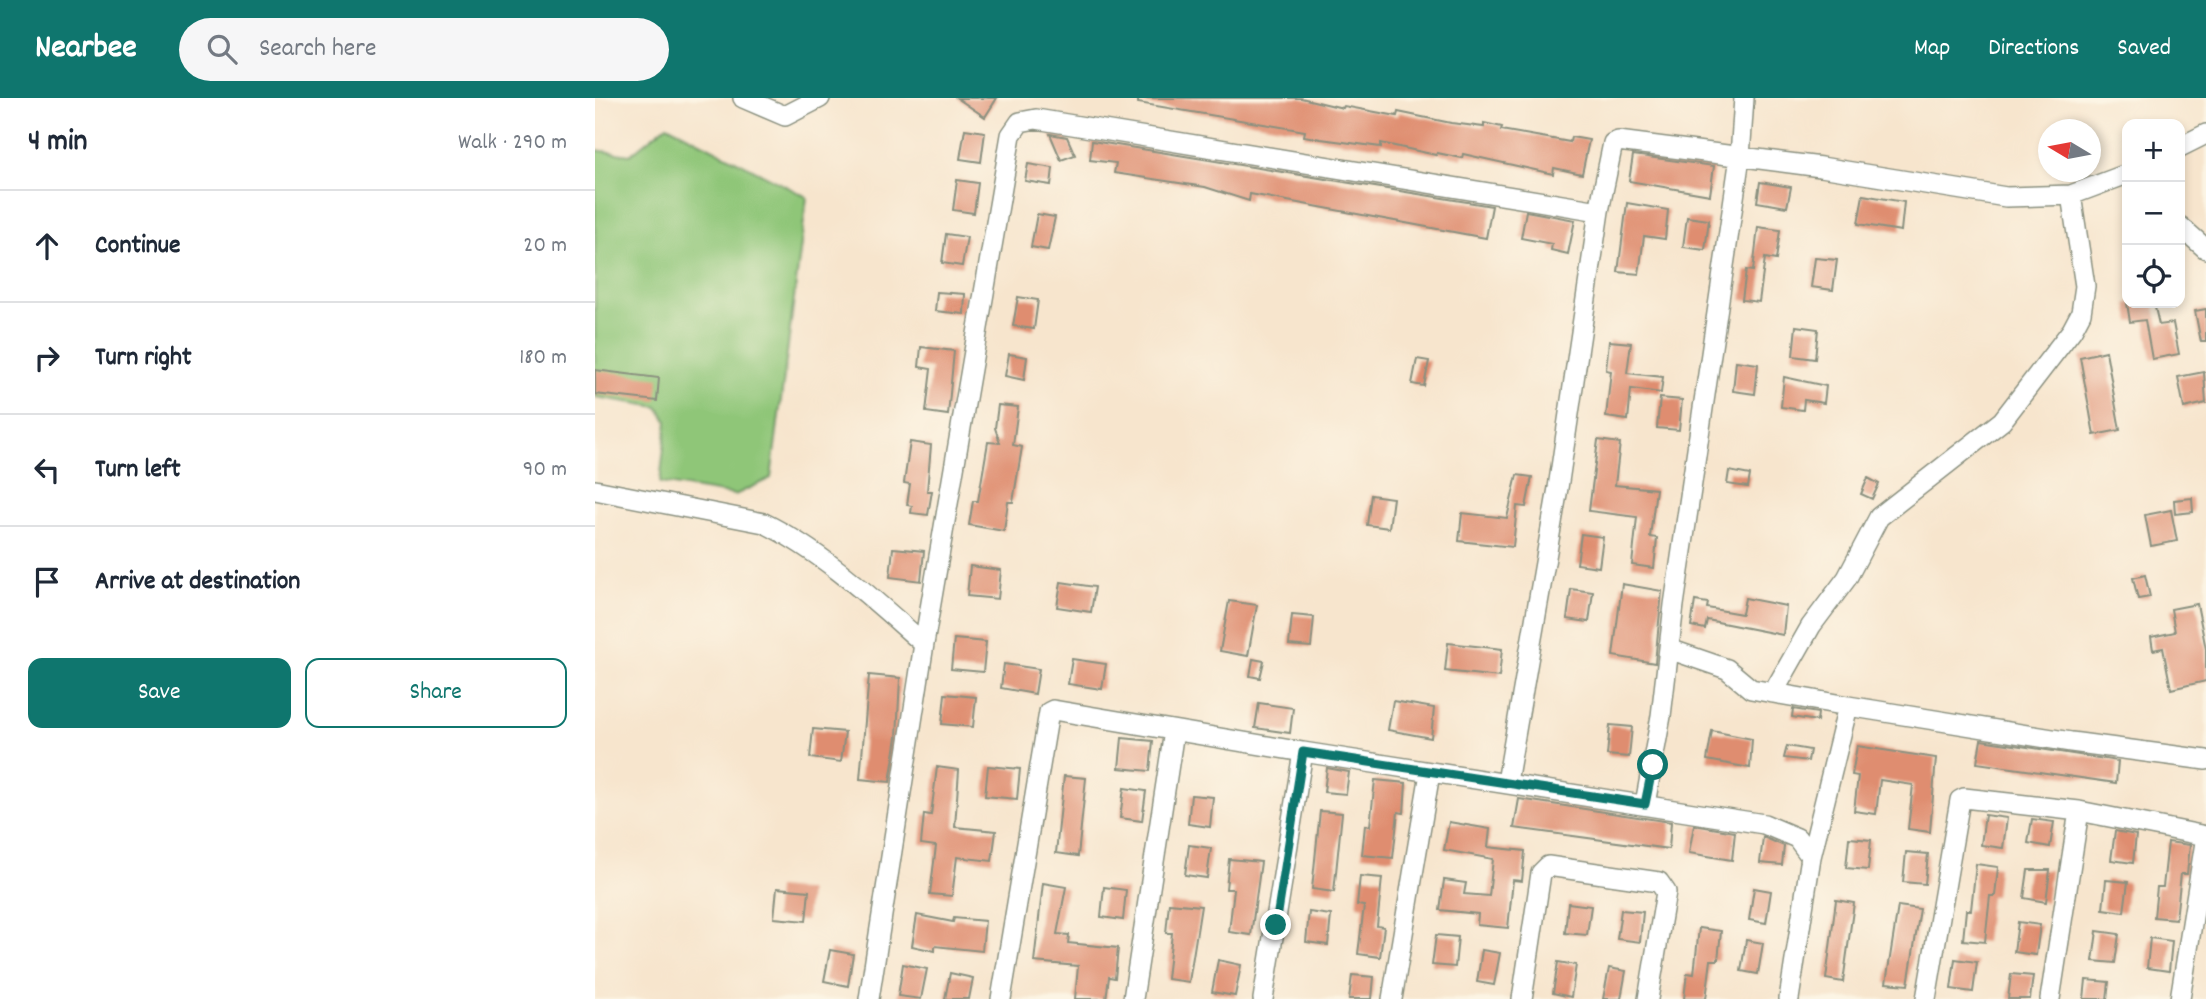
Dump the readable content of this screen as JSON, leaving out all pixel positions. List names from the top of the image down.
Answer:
{
  "north": "left",
  "page": {
    "header": "Nearbee",
    "search": "Search here",
    "nav": ["Map", "Directions", "Saved"],
    "heading": ["4 min", "Walk · 290 m"],
    "map_buttons": ["+", "−"],
    "list": [
      ["Continue", "20 m"],
      ["Turn right", "180 m"],
      ["Turn left", "90 m"],
      "Arrive at destination"
    ],
    "buttons": ["Save", "Share"]
  }
}
